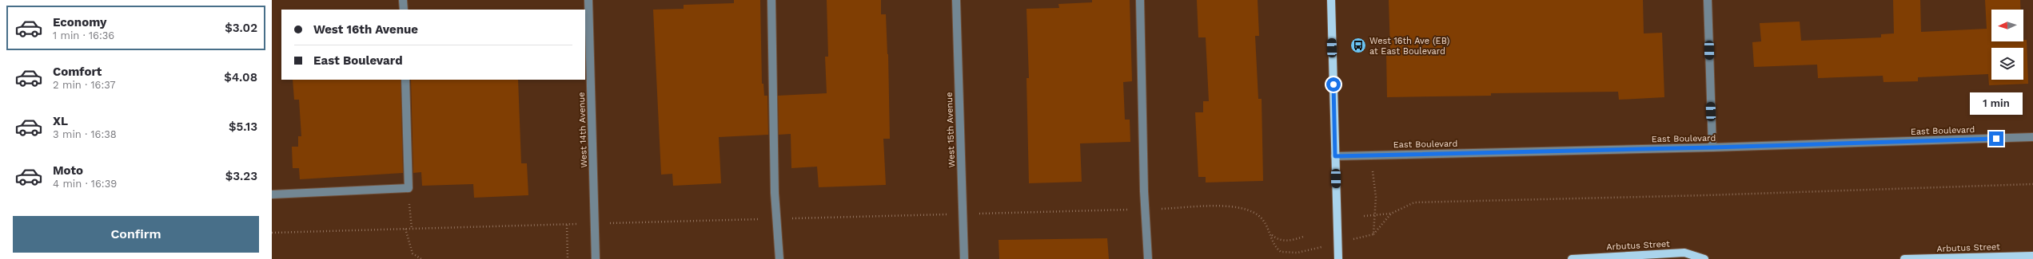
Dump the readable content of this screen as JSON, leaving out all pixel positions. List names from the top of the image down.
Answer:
{
  "streets": {
    "main road": ["Arbutus Street"],
    "street": ["West 14th Avenue", "West 15th Avenue", "East Boulevard"]
  },
  "places": {
    "bus stop": ["West 16th Ave (EB) at East Boulevard"]
  },
  "north": "left",
  "page": {
    "list": [
      {
        "name": "Economy",
        "note": "1 min · 16:36",
        "value": "$3.02"
      },
      {
        "name": "Comfort",
        "note": "2 min · 16:37",
        "value": "$4.08"
      },
      {
        "name": "XL",
        "note": "3 min · 16:38",
        "value": "$5.13"
      },
      {
        "name": "Moto",
        "note": "4 min · 16:39",
        "value": "$3.23"
      }
    ],
    "banner": ["West 16th Avenue", "East Boulevard"],
    "bubble": "1 min",
    "buttons": "Confirm"
  }
}
